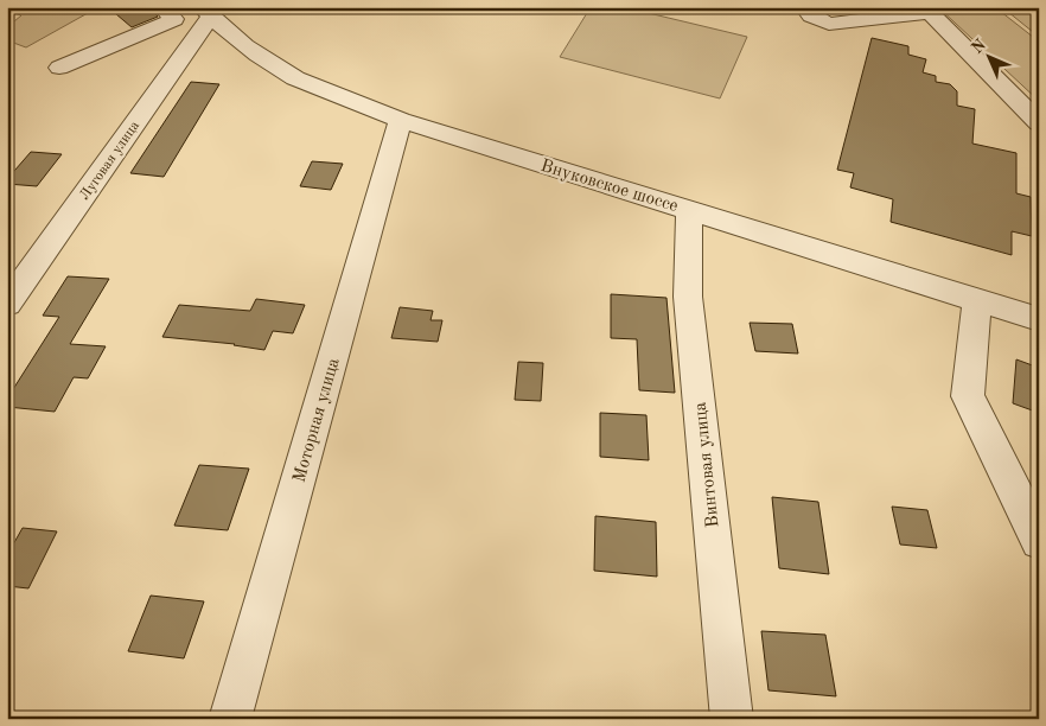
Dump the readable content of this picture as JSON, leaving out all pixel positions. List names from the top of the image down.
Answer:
{
  "streets": {
    "street": [
      "Луговая улица",
      "Внуковское шоссе",
      "Моторная улица",
      "Винтовая улица"
    ]
  },
  "crossings": [
    ["Луговая улица", "Внуковское шоссе"],
    ["Внуковское шоссе", "Моторная улица"],
    ["Внуковское шоссе", "Винтовая улица"]
  ],
  "north": "top left"
}
